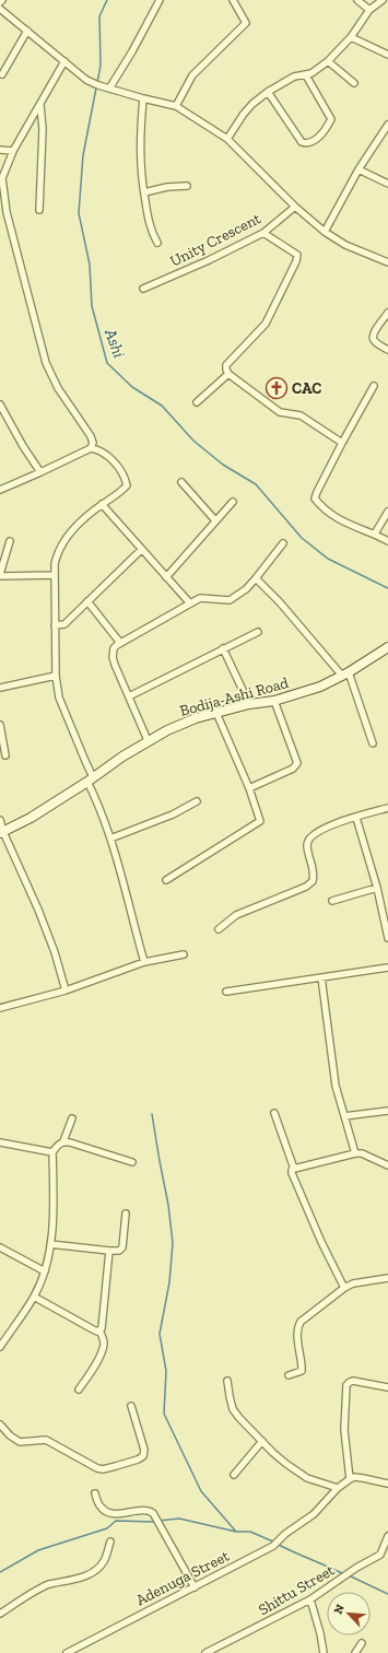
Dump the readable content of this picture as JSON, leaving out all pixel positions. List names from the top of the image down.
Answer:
{
  "streets": {
    "street": [
      "Unity Crescent",
      "Bodija-Ashi Road",
      "Adenuga Street",
      "Shittu Street"
    ]
  },
  "water": ["Ashi"],
  "places": {
    "church": ["CAC"]
  },
  "north": "top left"
}
